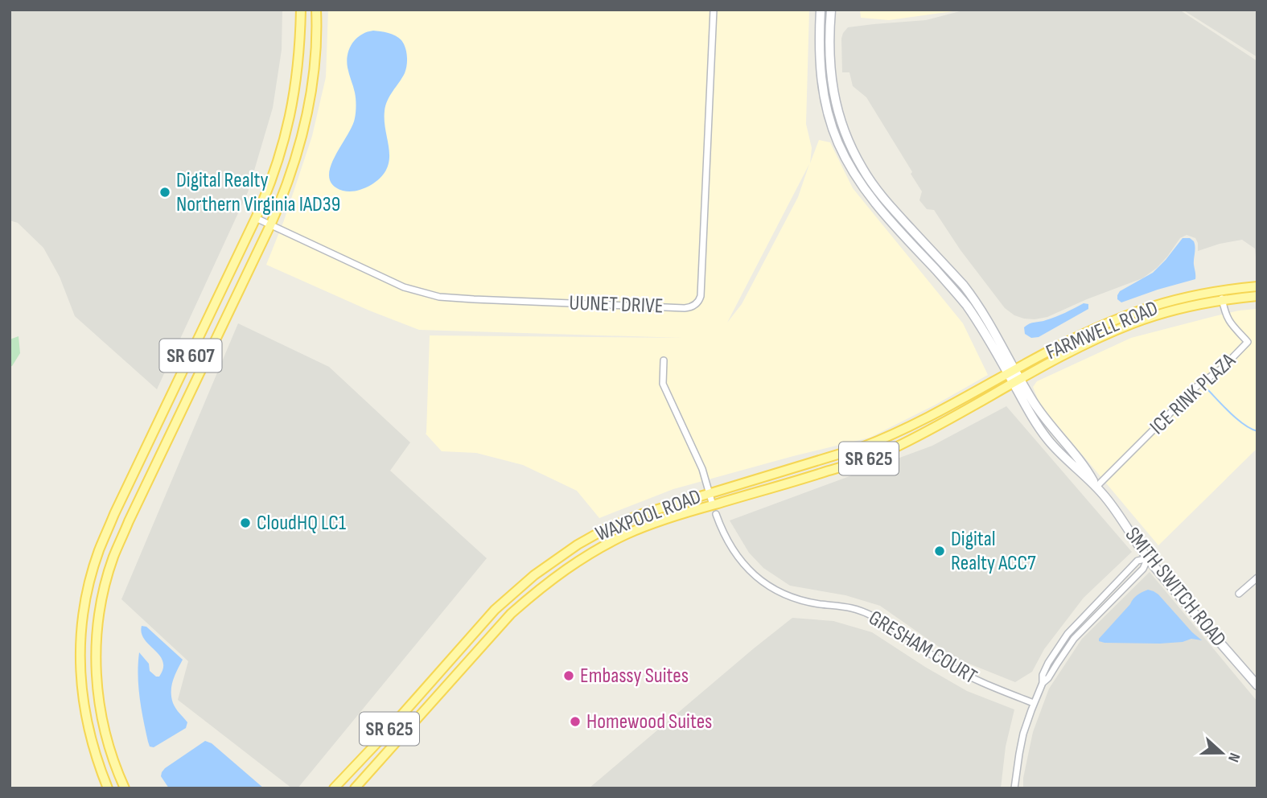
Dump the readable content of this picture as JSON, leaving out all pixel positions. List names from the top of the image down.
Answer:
{
  "streets": {
    "main road": [
      "FARMWELL ROAD",
      "SR 607",
      "SR 625",
      "WAXPOOL ROAD",
      "SMITH SWITCH ROAD"
    ],
    "street": ["UUNET DRIVE", "ICE RINK PLAZA", "GRESHAM COURT"]
  },
  "crossings": [
    ["UUNET DRIVE", "SR 607"],
    ["FARMWELL ROAD", "ICE RINK PLAZA"],
    ["FARMWELL ROAD", "WAXPOOL ROAD"],
    ["FARMWELL ROAD", "SMITH SWITCH ROAD"],
    ["ICE RINK PLAZA", "SMITH SWITCH ROAD"],
    ["WAXPOOL ROAD", "SMITH SWITCH ROAD"]
  ],
  "places": [
    "Digital Realty Northern Virginia IAD39",
    "CloudHQ LC1",
    "Digital Realty ACC7",
    "Embassy Suites",
    "Homewood Suites"
  ],
  "north": "right"
}
